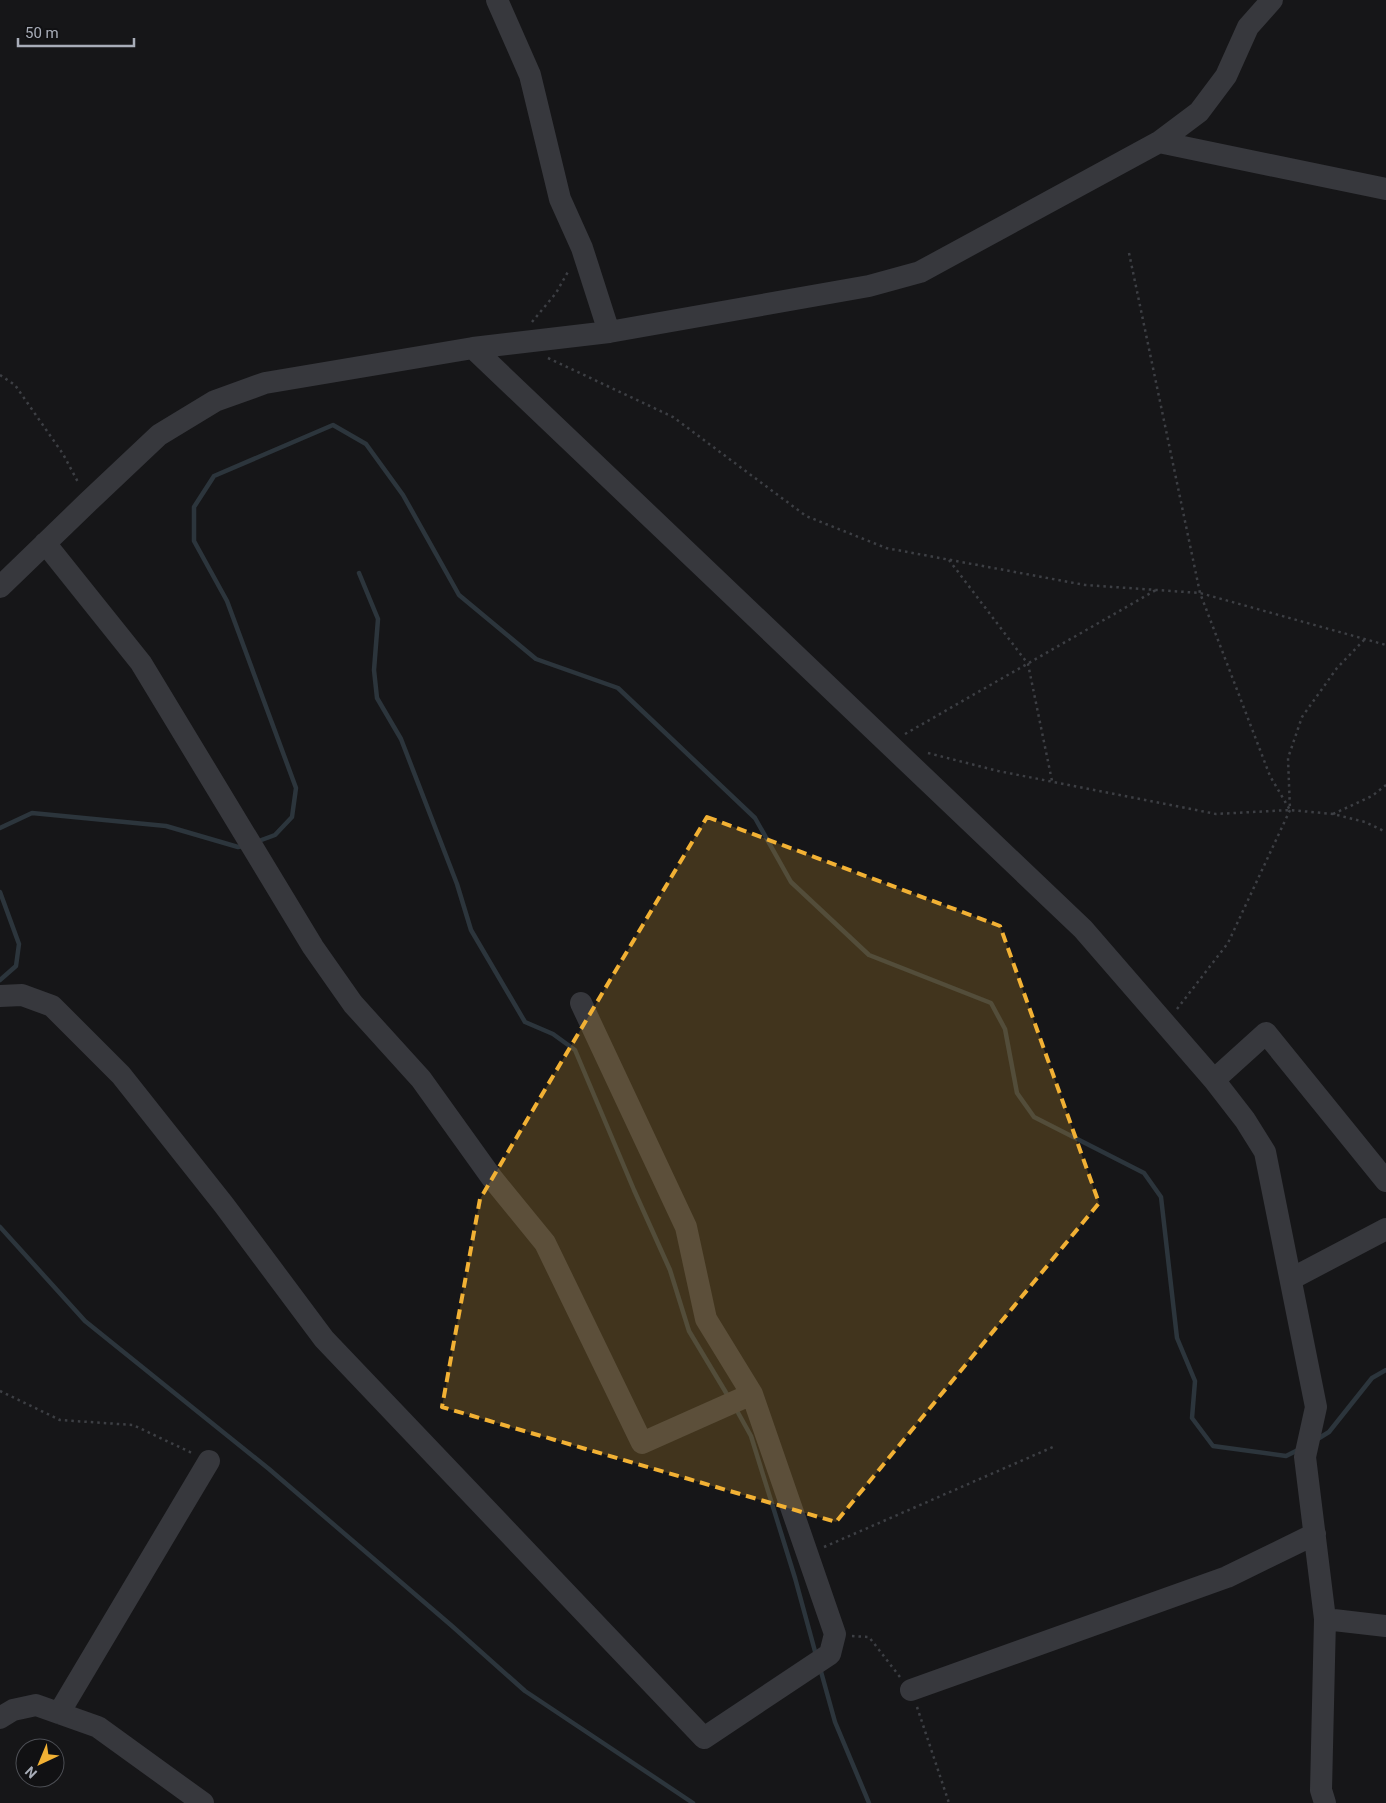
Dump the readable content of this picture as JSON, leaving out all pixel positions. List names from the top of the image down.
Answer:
{
  "scale_bar": "50 m",
  "north": "bottom left"
}
